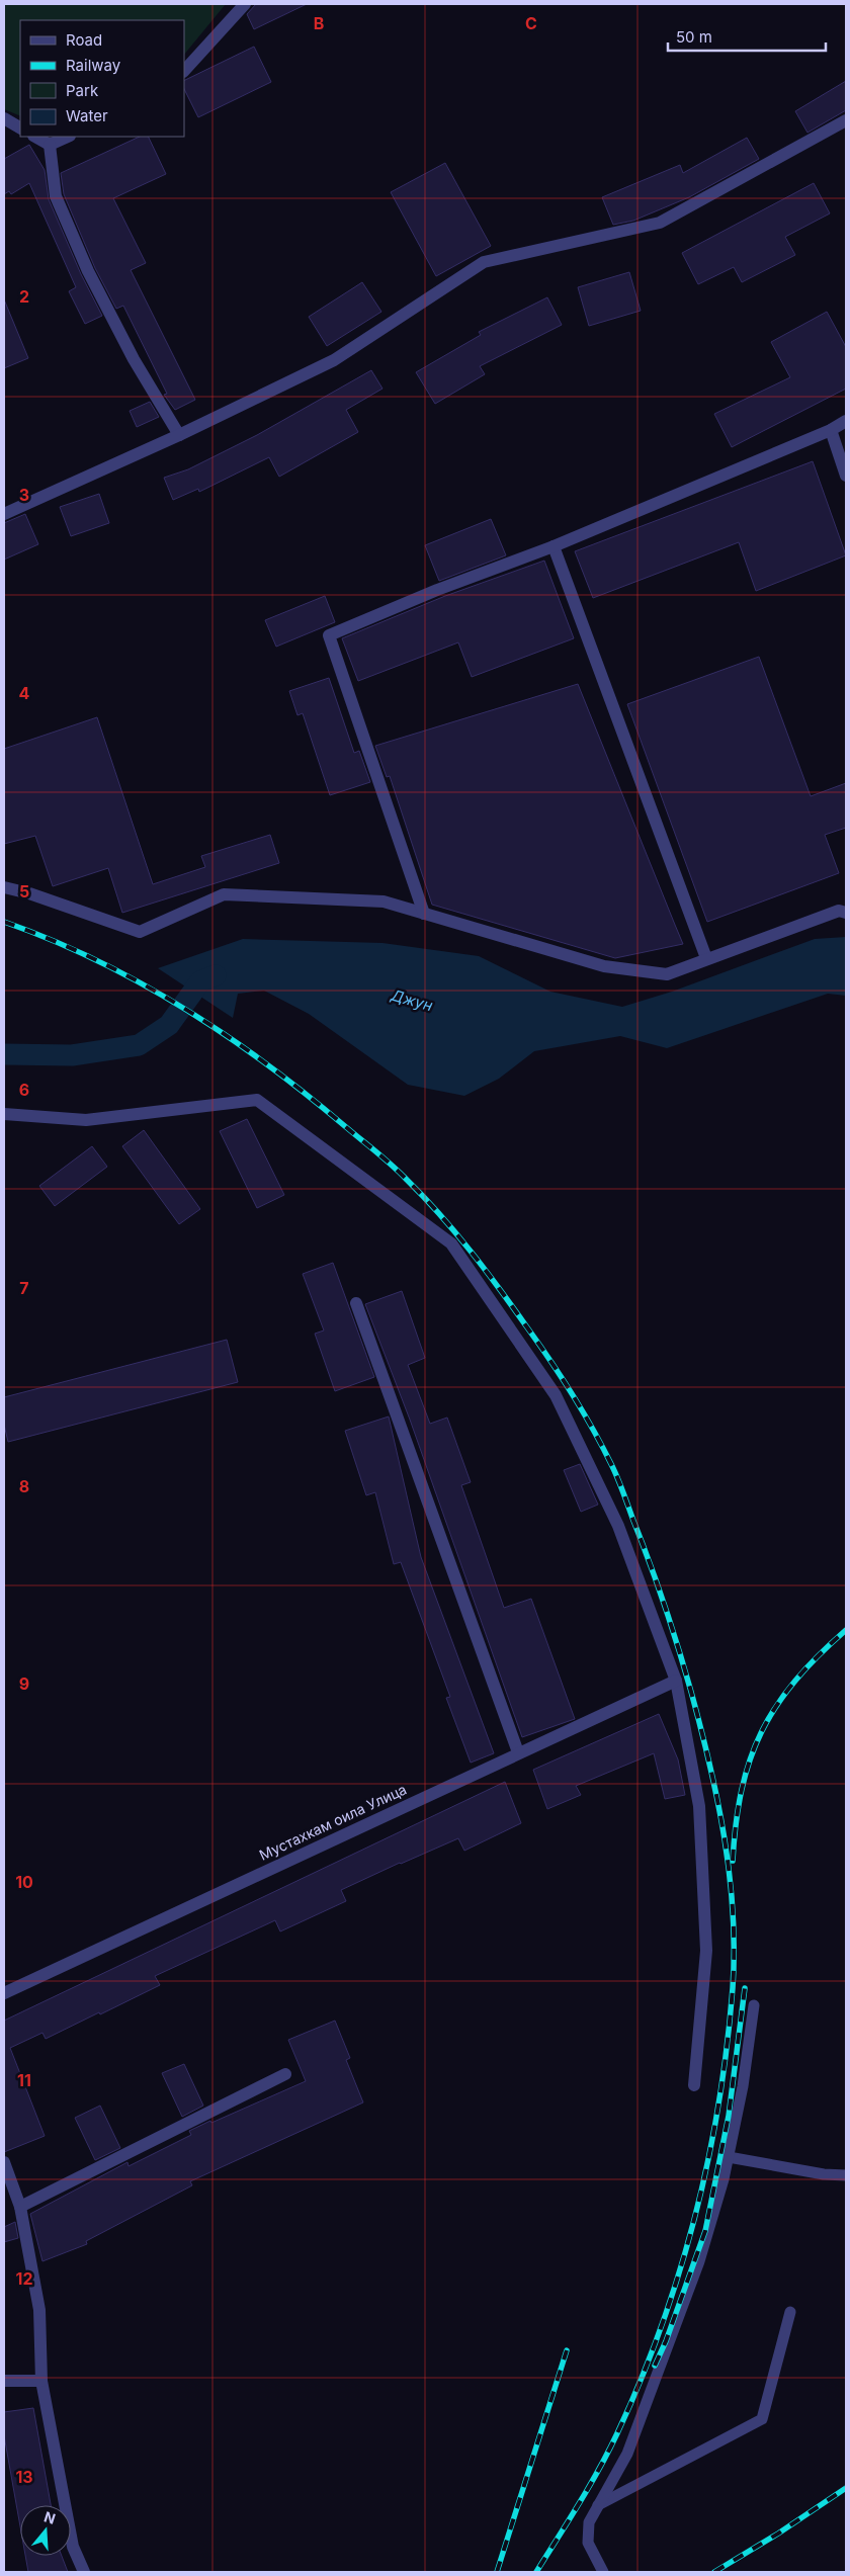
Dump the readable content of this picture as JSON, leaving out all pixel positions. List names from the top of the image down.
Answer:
{
  "streets": {
    "street": ["Мустахкам оила Улица"]
  },
  "water": ["Джун"],
  "legend": [
    "Road",
    "Railway",
    "Park",
    "Water"
  ],
  "scale_bar": "50 m",
  "north": "top",
  "grid": {
    "columns": ["B", "C"],
    "rows": [
      "2",
      "3",
      "4",
      "5",
      "6",
      "7",
      "8",
      "9",
      "10",
      "11",
      "12",
      "13"
    ]
  }
}
